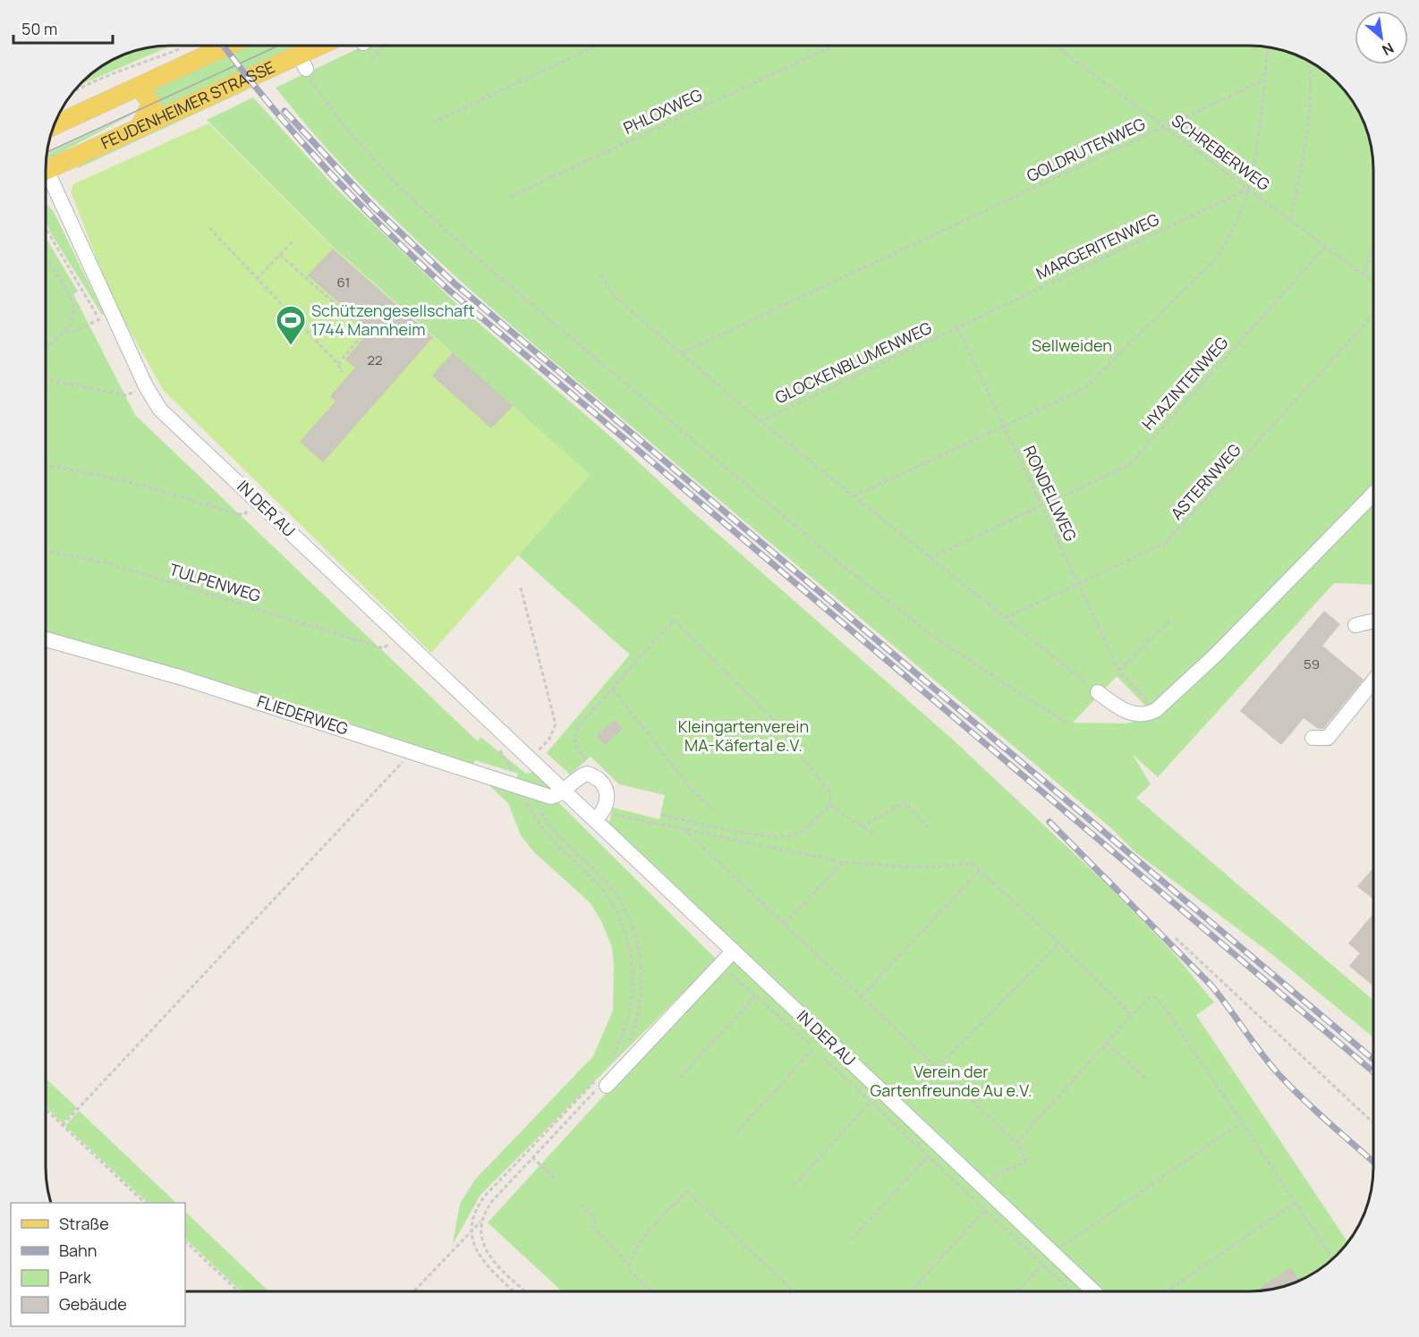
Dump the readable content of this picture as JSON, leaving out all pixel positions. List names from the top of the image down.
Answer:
{
  "streets": {
    "main road": ["FEUDENHEIMER STRASSE"],
    "lane": ["IN DER AU", "FLIEDERWEG"],
    "path": [
      "PHLOXWEG",
      "GOLDRUTENWEG",
      "SCHREBERWEG",
      "MARGERITENWEG",
      "GLOCKENBLUMENWEG",
      "HYAZINTENWEG",
      "ASTERNWEG",
      "RONDELLWEG",
      "TULPENWEG"
    ]
  },
  "crossings": [
    ["GOLDRUTENWEG", "SCHREBERWEG"],
    ["SCHREBERWEG", "MARGERITENWEG"],
    ["SCHREBERWEG", "HYAZINTENWEG"],
    ["MARGERITENWEG", "GLOCKENBLUMENWEG"],
    ["MARGERITENWEG", "RONDELLWEG"],
    ["GLOCKENBLUMENWEG", "RONDELLWEG"],
    ["HYAZINTENWEG", "RONDELLWEG"],
    ["ASTERNWEG", "RONDELLWEG"],
    ["IN DER AU", "FLIEDERWEG"]
  ],
  "parks": ["Sellweiden", "Kleingartenverein MA-Käfertal e.V.", "Verein der Gartenfreunde Au e.V."],
  "places": {
    "sports": ["Schützengesellschaft 1744 Mannheim"]
  },
  "house_numbers": ["61", "22", "59"],
  "legend": [
    "Straße",
    "Bahn",
    "Park",
    "Gebäude"
  ],
  "scale_bar": "50 m",
  "north": "bottom right"
}
